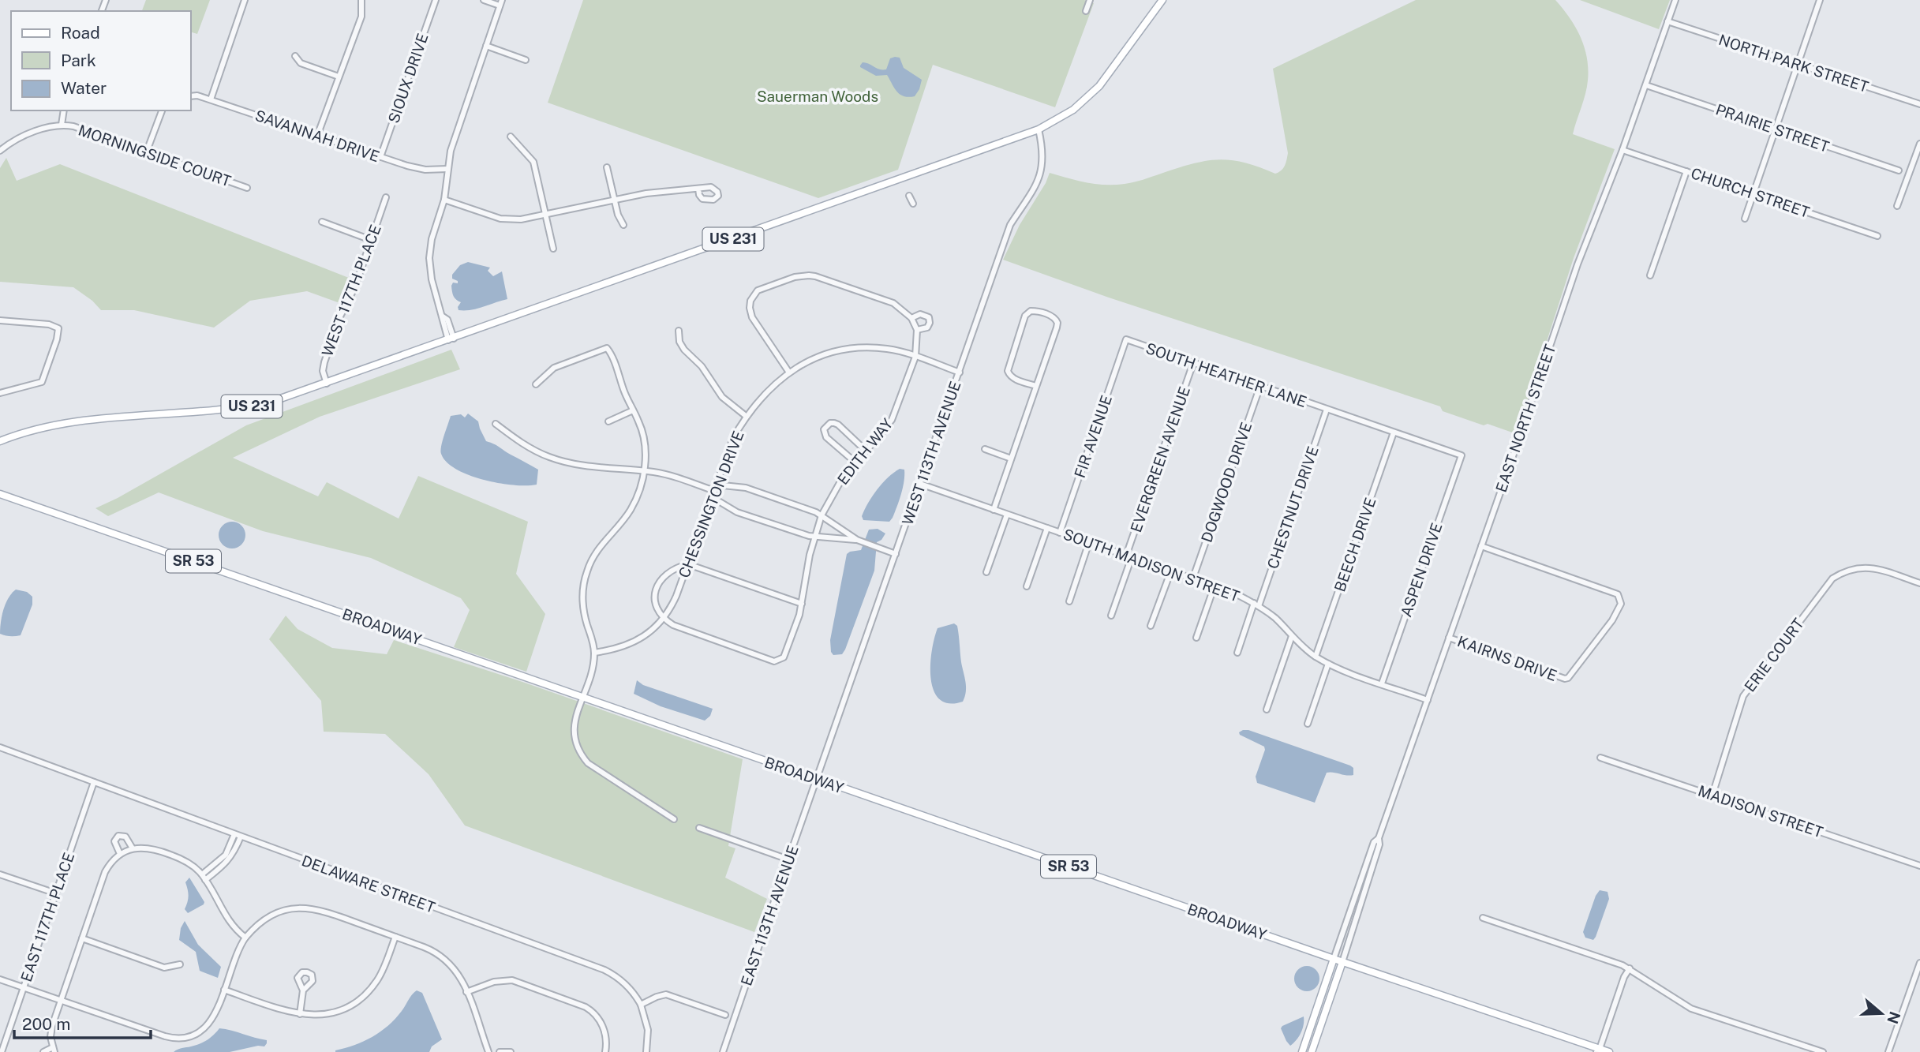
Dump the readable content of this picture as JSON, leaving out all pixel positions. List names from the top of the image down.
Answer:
{
  "streets": {
    "main road": ["US 231", "SR 53", "BROADWAY"],
    "street": [
      "NORTH PARK STREET",
      "SIOUX DRIVE",
      "PRAIRIE STREET",
      "SAVANNAH DRIVE",
      "MORNINGSIDE COURT",
      "CHURCH STREET",
      "WEST 117TH PLACE",
      "SOUTH HEATHER LANE",
      "EAST NORTH STREET",
      "FIR AVENUE",
      "EDITH WAY",
      "WEST 113TH AVENUE",
      "EVERGREEN AVENUE",
      "DOGWOOD DRIVE",
      "CHESSINGTON DRIVE",
      "CHESTNUT DRIVE",
      "BEECH DRIVE",
      "SOUTH MADISON STREET",
      "ASPEN DRIVE",
      "ERIE COURT",
      "KAIRNS DRIVE",
      "MADISON STREET",
      "DELAWARE STREET",
      "EAST 113TH AVENUE",
      "EAST 117TH PLACE"
    ]
  },
  "crossings": [
    ["NORTH PARK STREET", "EAST NORTH STREET"],
    ["SIOUX DRIVE", "SAVANNAH DRIVE"],
    ["PRAIRIE STREET", "EAST NORTH STREET"],
    ["CHURCH STREET", "EAST NORTH STREET"],
    ["US 231", "WEST 117TH PLACE"],
    ["US 231", "WEST 113TH AVENUE"],
    ["SOUTH HEATHER LANE", "FIR AVENUE"],
    ["SOUTH HEATHER LANE", "EVERGREEN AVENUE"],
    ["SOUTH HEATHER LANE", "DOGWOOD DRIVE"],
    ["SOUTH HEATHER LANE", "CHESTNUT DRIVE"],
    ["SOUTH HEATHER LANE", "BEECH DRIVE"],
    ["SOUTH HEATHER LANE", "ASPEN DRIVE"],
    ["EAST NORTH STREET", "SOUTH MADISON STREET"],
    ["EAST NORTH STREET", "BROADWAY"],
    ["EAST NORTH STREET", "KAIRNS DRIVE"],
    ["FIR AVENUE", "SOUTH MADISON STREET"],
    ["EDITH WAY", "CHESSINGTON DRIVE"],
    ["WEST 113TH AVENUE", "CHESSINGTON DRIVE"],
    ["WEST 113TH AVENUE", "SOUTH MADISON STREET"],
    ["WEST 113TH AVENUE", "BROADWAY"],
    ["WEST 113TH AVENUE", "EAST 113TH AVENUE"],
    ["EVERGREEN AVENUE", "SOUTH MADISON STREET"],
    ["DOGWOOD DRIVE", "SOUTH MADISON STREET"],
    ["CHESTNUT DRIVE", "SOUTH MADISON STREET"],
    ["BEECH DRIVE", "SOUTH MADISON STREET"],
    ["SOUTH MADISON STREET", "ASPEN DRIVE"],
    ["BROADWAY", "EAST 113TH AVENUE"],
    ["ERIE COURT", "MADISON STREET"],
    ["DELAWARE STREET", "EAST 117TH PLACE"]
  ],
  "parks": ["Sauerman Woods"],
  "legend": ["Road", "Park", "Water"],
  "scale_bar": "200 m",
  "north": "right"
}
